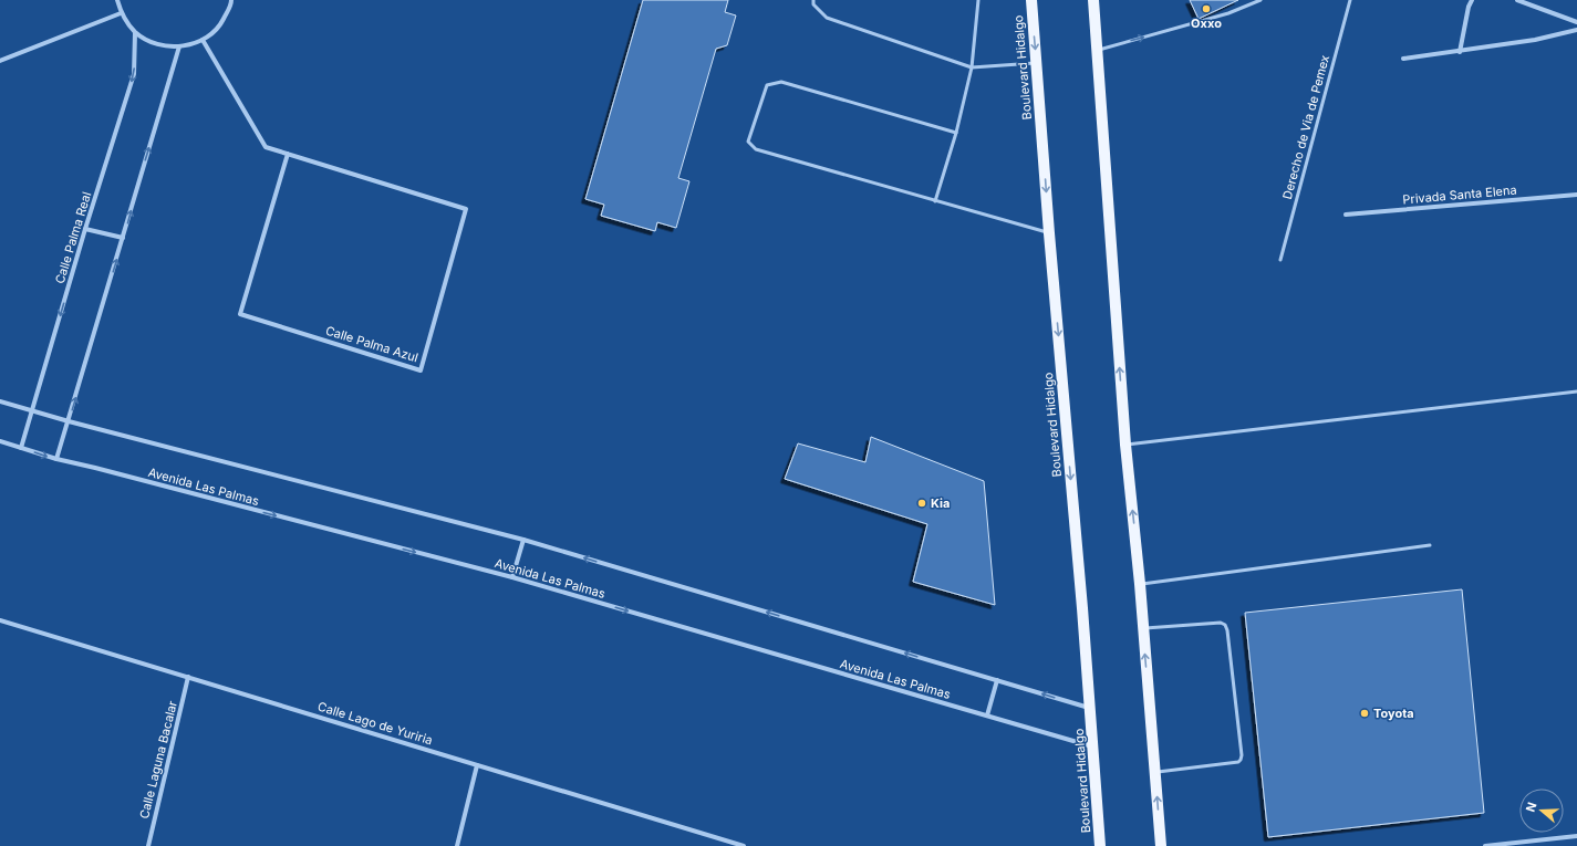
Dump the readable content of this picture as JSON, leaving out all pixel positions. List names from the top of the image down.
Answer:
{
  "streets": {
    "main road": ["Boulevard Hidalgo"],
    "street": [
      "Privada Santa Elena",
      "Calle Palma Real",
      "Calle Palma Azul",
      "Avenida Las Palmas",
      "Calle Lago de Yuriria",
      "Calle Laguna Bacalar"
    ],
    "lane": ["Derecho de Via de Pemex"]
  },
  "crossings": [
    ["Boulevard Hidalgo", "Avenida Las Palmas"],
    ["Calle Palma Real", "Avenida Las Palmas"],
    ["Calle Lago de Yuriria", "Calle Laguna Bacalar"]
  ],
  "places": ["Oxxo", "Kia", "Toyota"],
  "north": "left"
}
